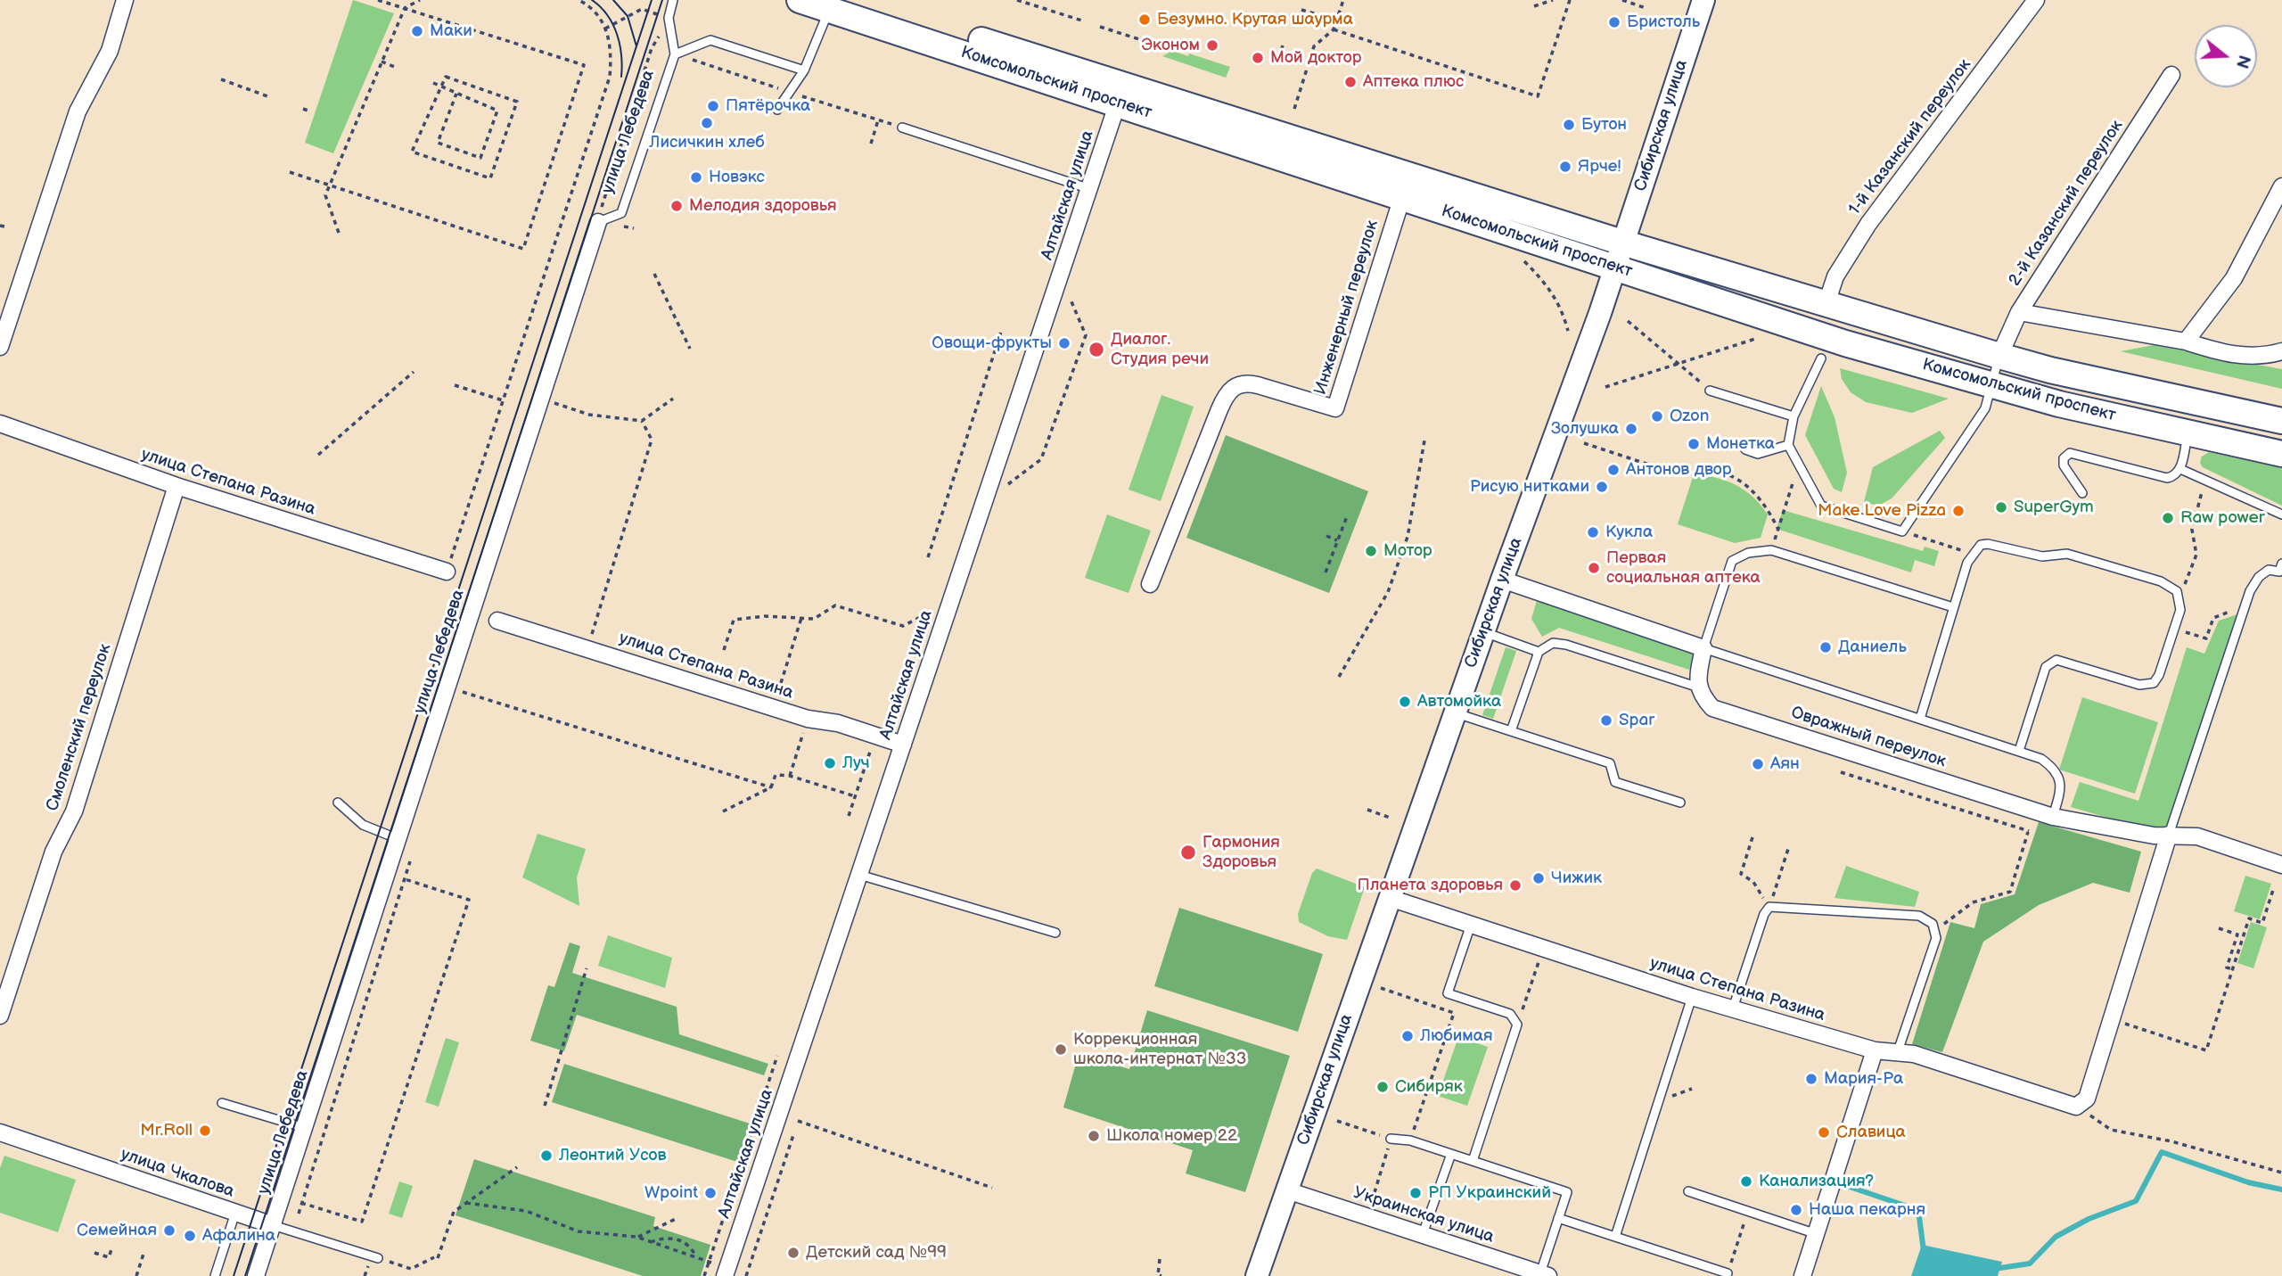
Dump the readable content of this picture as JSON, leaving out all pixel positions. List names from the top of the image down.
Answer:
{
  "streets": {
    "main road": ["Комсомольский проспект", "Сибирская улица"],
    "street": [
      "улица Лебедева",
      "1-й Казанский переулок",
      "Алтайская улица",
      "2-й Казанский переулок",
      "Инженерный переулок",
      "улица Степана Разина",
      "Смоленский переулок",
      "Овражный переулок",
      "улица Чкалова",
      "Украинская улица"
    ]
  },
  "crossings": [
    ["Комсомольский проспект", "Сибирская улица"],
    ["Комсомольский проспект", "1-й Казанский переулок"],
    ["Комсомольский проспект", "Алтайская улица"],
    ["Комсомольский проспект", "2-й Казанский переулок"],
    ["Комсомольский проспект", "Инженерный переулок"],
    ["Сибирская улица", "улица Степана Разина"],
    ["Сибирская улица", "Украинская улица"],
    ["улица Лебедева", "улица Чкалова"],
    ["Алтайская улица", "улица Степана Разина"],
    ["улица Степана Разина", "Смоленский переулок"]
  ],
  "places": [
    "Безумно. Крутая шаурма",
    "Бристоль",
    "Маки",
    "Эконом",
    "Мой доктор",
    "Аптека плюс",
    "Пятёрочка",
    "Лисичкин хлеб",
    "Бутон",
    "Ярче!",
    "Новэкс",
    "Мелодия здоровья",
    "Овощи-фрукты",
    "Диалог. Студия речи",
    "Ozon",
    "Золушка",
    "Монетка",
    "Антонов двор",
    "Рисую нитками",
    "SuperGym",
    "Make Love Pizza",
    "Raw power",
    "Кукла",
    "Мотор",
    "Первая социальная аптека",
    "Даниель",
    "Автомойка",
    "Spar",
    "Луч",
    "Аян",
    "Гармония Здоровья",
    "Чижик",
    "Планета здоровья",
    "Любимая",
    "Коррекционная школа-интернат №33",
    "Мария-Ра",
    "Сибиряк",
    "Mr.Roll",
    "Славица",
    "Школа номер 22",
    "Леонтий Усов",
    "Канализация?",
    "Wpoint",
    "РП Украинский",
    "Наша пекарня",
    "Семейная",
    "Афалина",
    "Детский сад №99"
  ],
  "north": "right"
}
